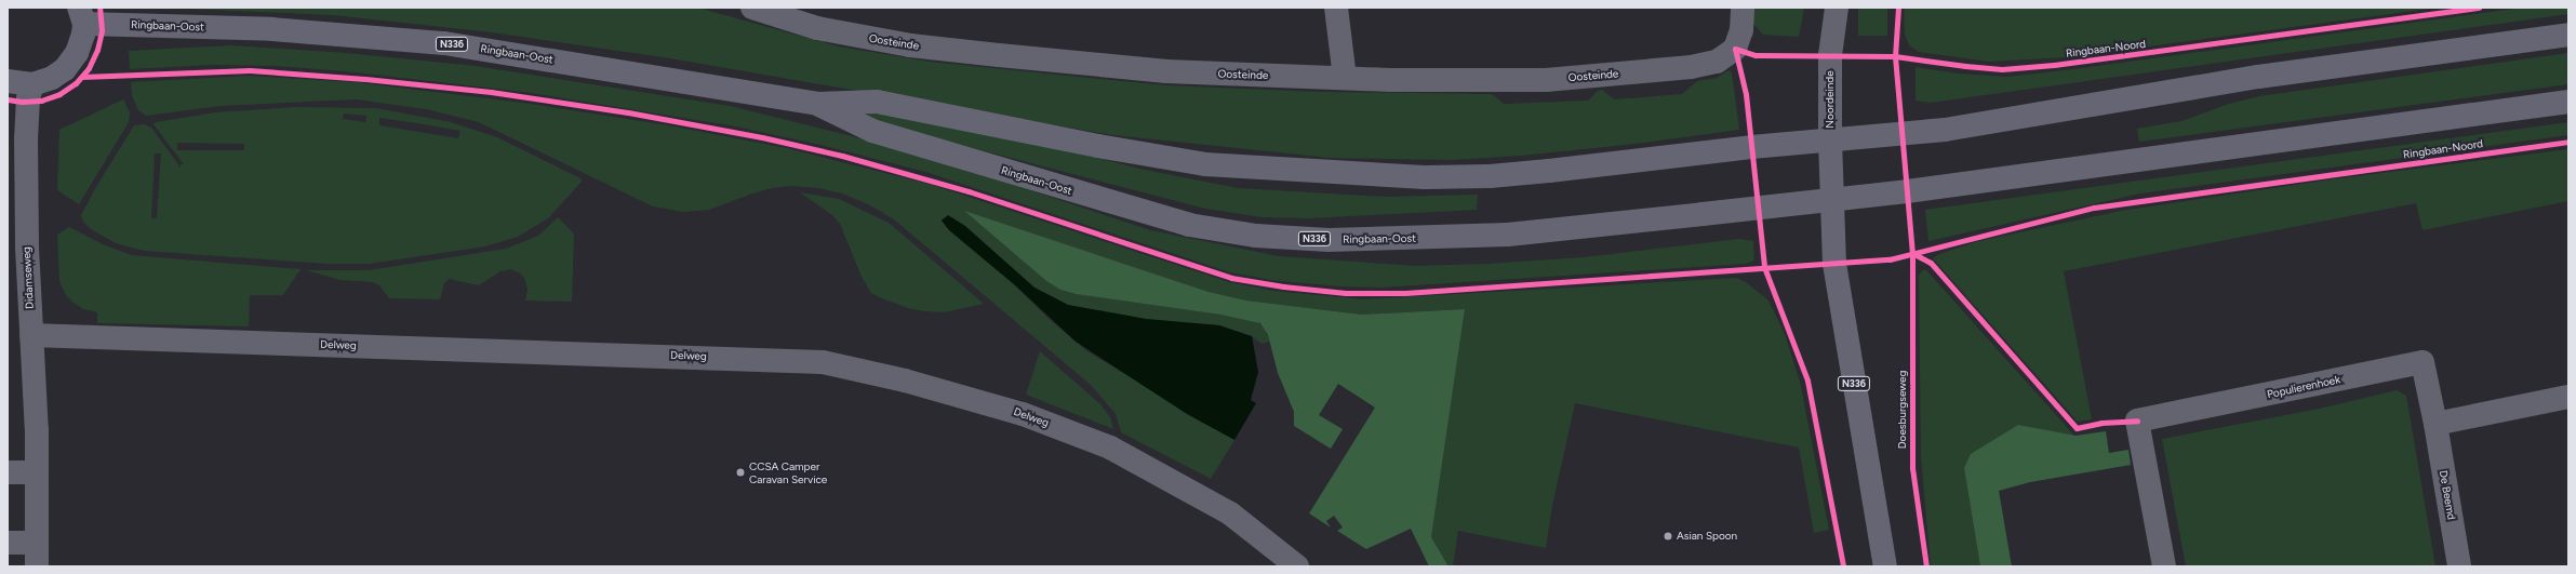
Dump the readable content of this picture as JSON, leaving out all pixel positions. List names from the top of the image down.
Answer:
{
  "streets": {
    "main road": ["Ringbaan-Oost", "N336"],
    "street": [
      "Oosteinde",
      "Noordeinde",
      "Didamseweg",
      "Delweg",
      "Populierenhoek",
      "De Beemd"
    ],
    "cycle path": ["Ringbaan-Noord", "Doesburgseweg"]
  },
  "crossings": [
    ["Ringbaan-Oost", "N336"],
    ["Ringbaan-Oost", "Noordeinde"],
    ["N336", "Noordeinde"],
    ["N336", "Didamseweg"],
    ["Didamseweg", "Delweg"],
    ["Populierenhoek", "De Beemd"]
  ],
  "places": ["CCSA Camper Caravan Service", "Asian Spoon"]
}
